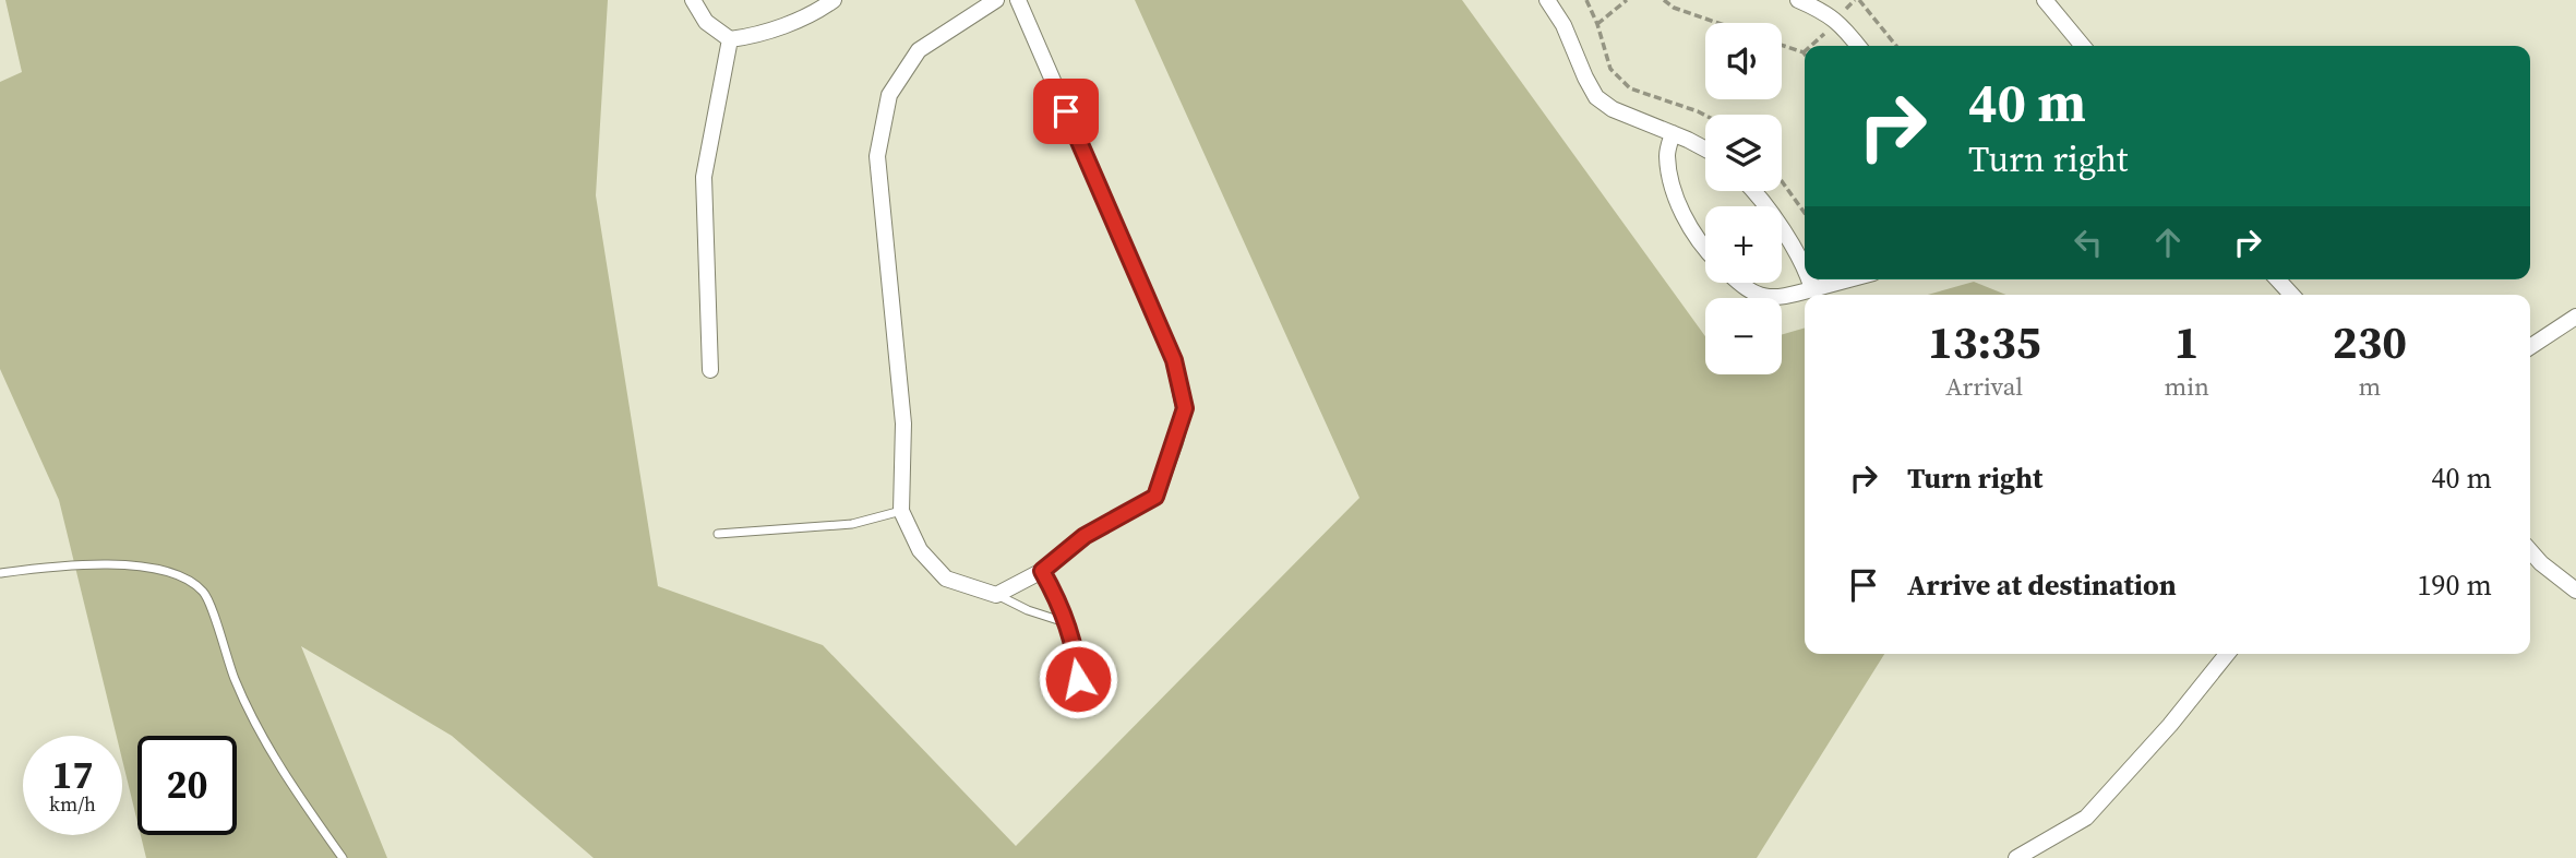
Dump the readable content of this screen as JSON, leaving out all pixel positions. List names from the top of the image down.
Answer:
{
  "page": {
    "map_buttons": ["+", "−"],
    "turn": ["40 m", "Turn right"],
    "eta": [
      "13:35",
      "Arrival",
      "1",
      "min",
      "230",
      "m"
    ],
    "list": [
      {
        "name": "Turn right",
        "value": "40 m"
      },
      {
        "name": "Arrive at destination",
        "value": "190 m"
      }
    ],
    "speed": "17 km/h",
    "limit": "20"
  }
}
